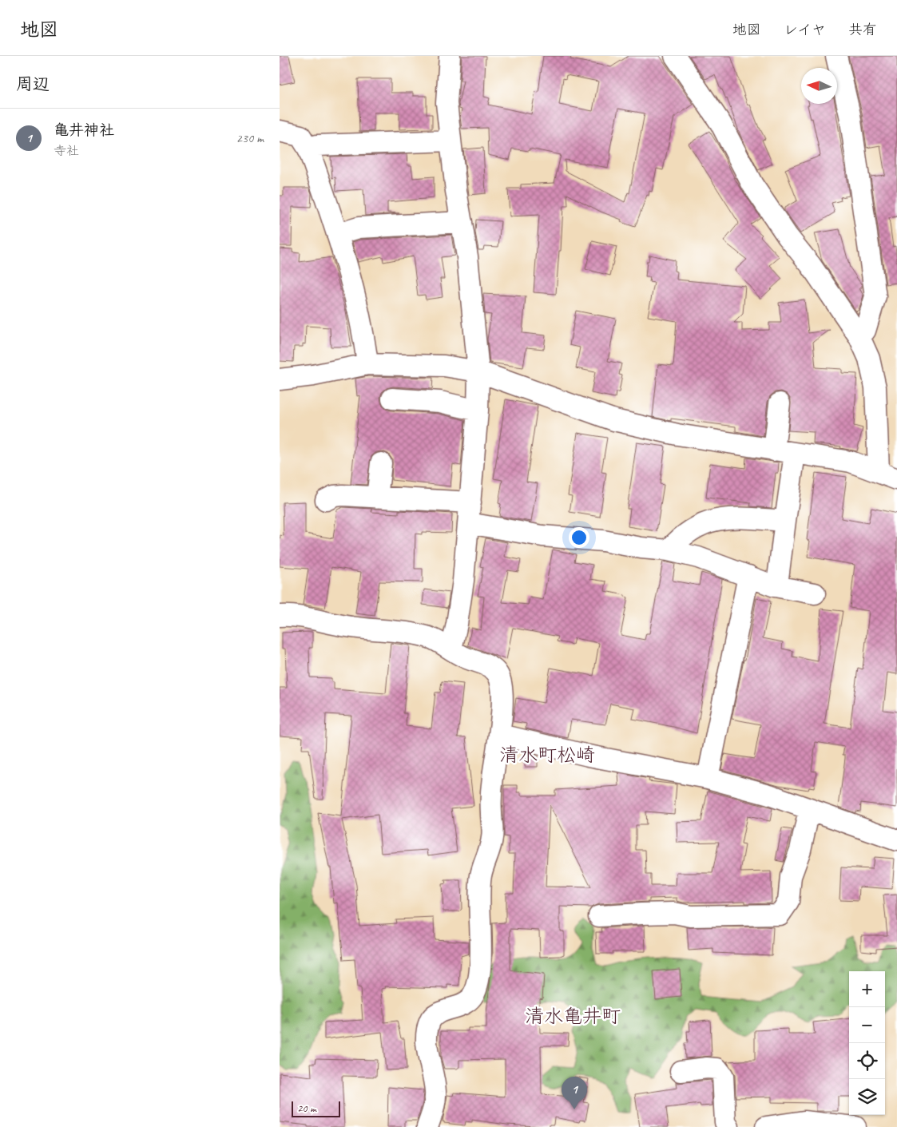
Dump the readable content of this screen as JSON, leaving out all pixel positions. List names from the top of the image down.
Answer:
{
  "districts": ["清水町松崎", "清水亀井町"],
  "scale_bar": "20 m",
  "north": "left",
  "page": {
    "header": "地図",
    "nav": ["地図", "レイヤ", "共有"],
    "heading": "周辺",
    "list": [
      {
        "mark": "1",
        "name": "亀井神社",
        "note": "寺社",
        "value": "230 m"
      }
    ],
    "map_buttons": ["+", "−"],
    "pins": "1",
    "scale": "20 m"
  }
}
